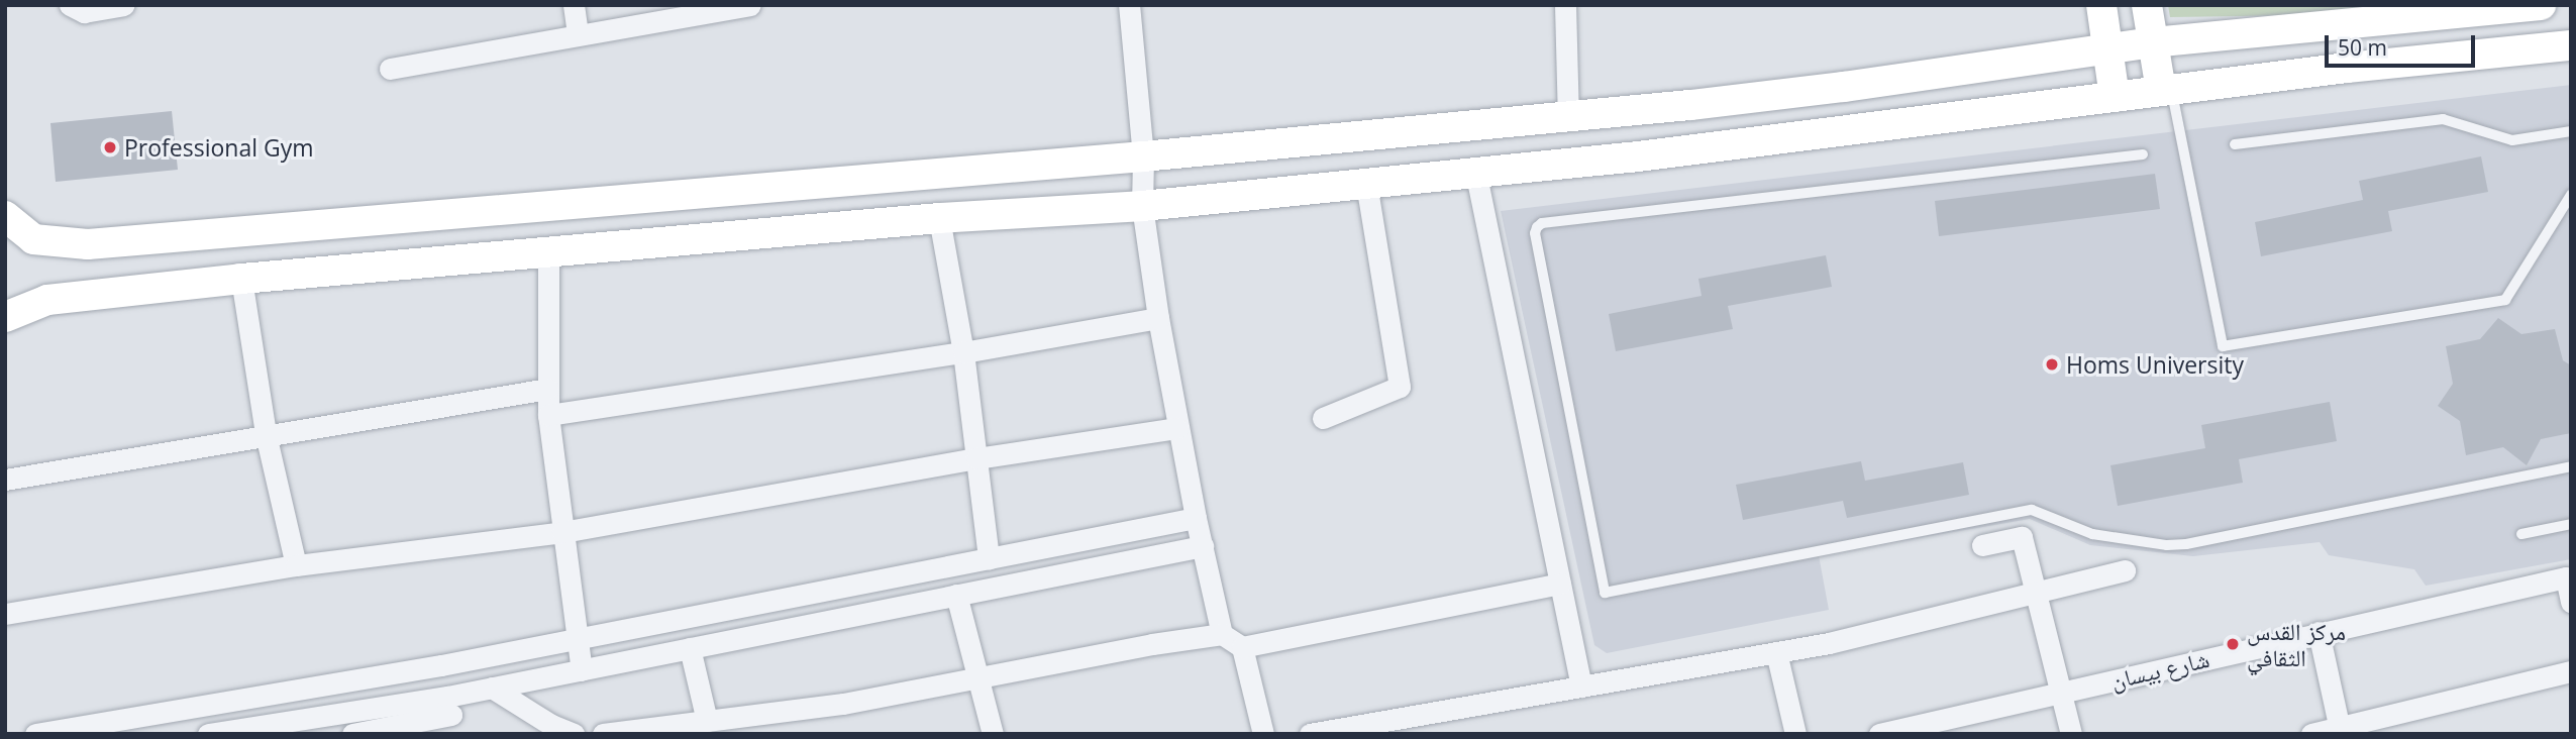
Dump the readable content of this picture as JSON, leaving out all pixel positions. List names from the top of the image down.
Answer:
{
  "streets": {
    "street": ["شارع بيسان"]
  },
  "places": ["Professional Gym", "Homs University", "مركز القدس الثقافي"],
  "scale_bar": "50 m"
}
